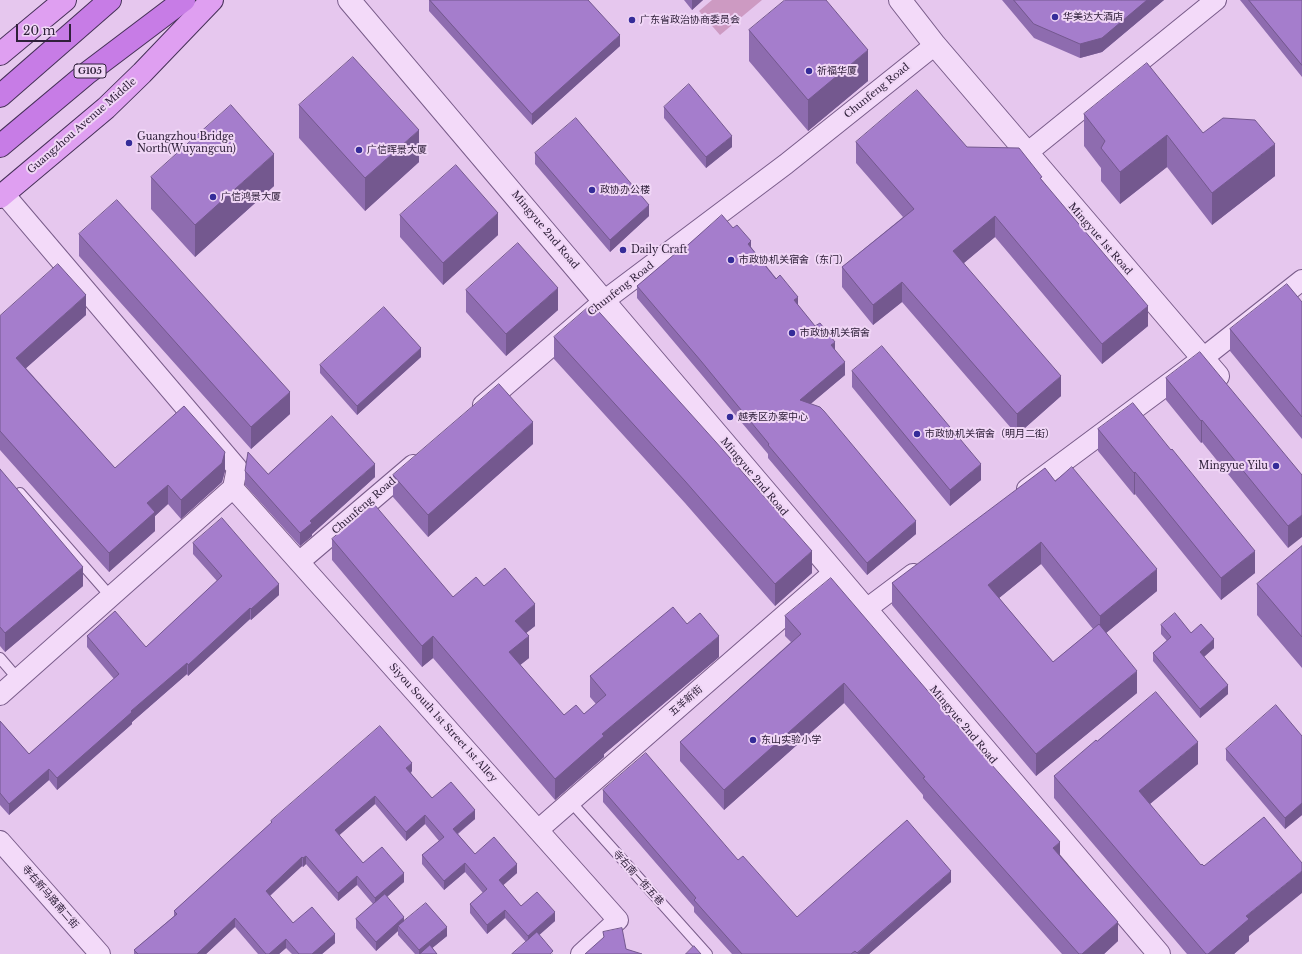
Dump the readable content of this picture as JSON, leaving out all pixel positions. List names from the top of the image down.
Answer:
{
  "streets": {
    "highway": ["G105"],
    "main road": ["Guangzhou Avenue Middle"],
    "street": [
      "Chunfeng Road",
      "Mingyue 2nd Road",
      "Mingyue 1st Road",
      "五羊新街",
      "Siyou South 1st Street 1st Alley",
      "寺右新马路南二街"
    ],
    "lane": ["寺右南一街五巷"]
  },
  "crossings": [
    ["Chunfeng Road", "Mingyue 2nd Road"],
    ["Chunfeng Road", "Mingyue 1st Road"],
    ["Chunfeng Road", "Siyou South 1st Street 1st Alley"],
    ["Mingyue 2nd Road", "五羊新街"],
    ["五羊新街", "Siyou South 1st Street 1st Alley"],
    ["五羊新街", "寺右南一街五巷"]
  ],
  "places": [
    "华美达大酒店",
    "广东省政治协商委员会",
    "祈福华厦",
    "Guangzhou Bridge North(Wuyangcun)",
    "广信晖景大厦",
    "政协办公楼",
    "广信鸿景大厦",
    "Daily Craft",
    "市政协机关宿舍（东门）",
    "市政协机关宿舍",
    "越秀区办案中心",
    "市政协机关宿舍（明月二街）",
    "Mingyue Yilu",
    "东山实验小学"
  ],
  "scale_bar": "20 m"
}
